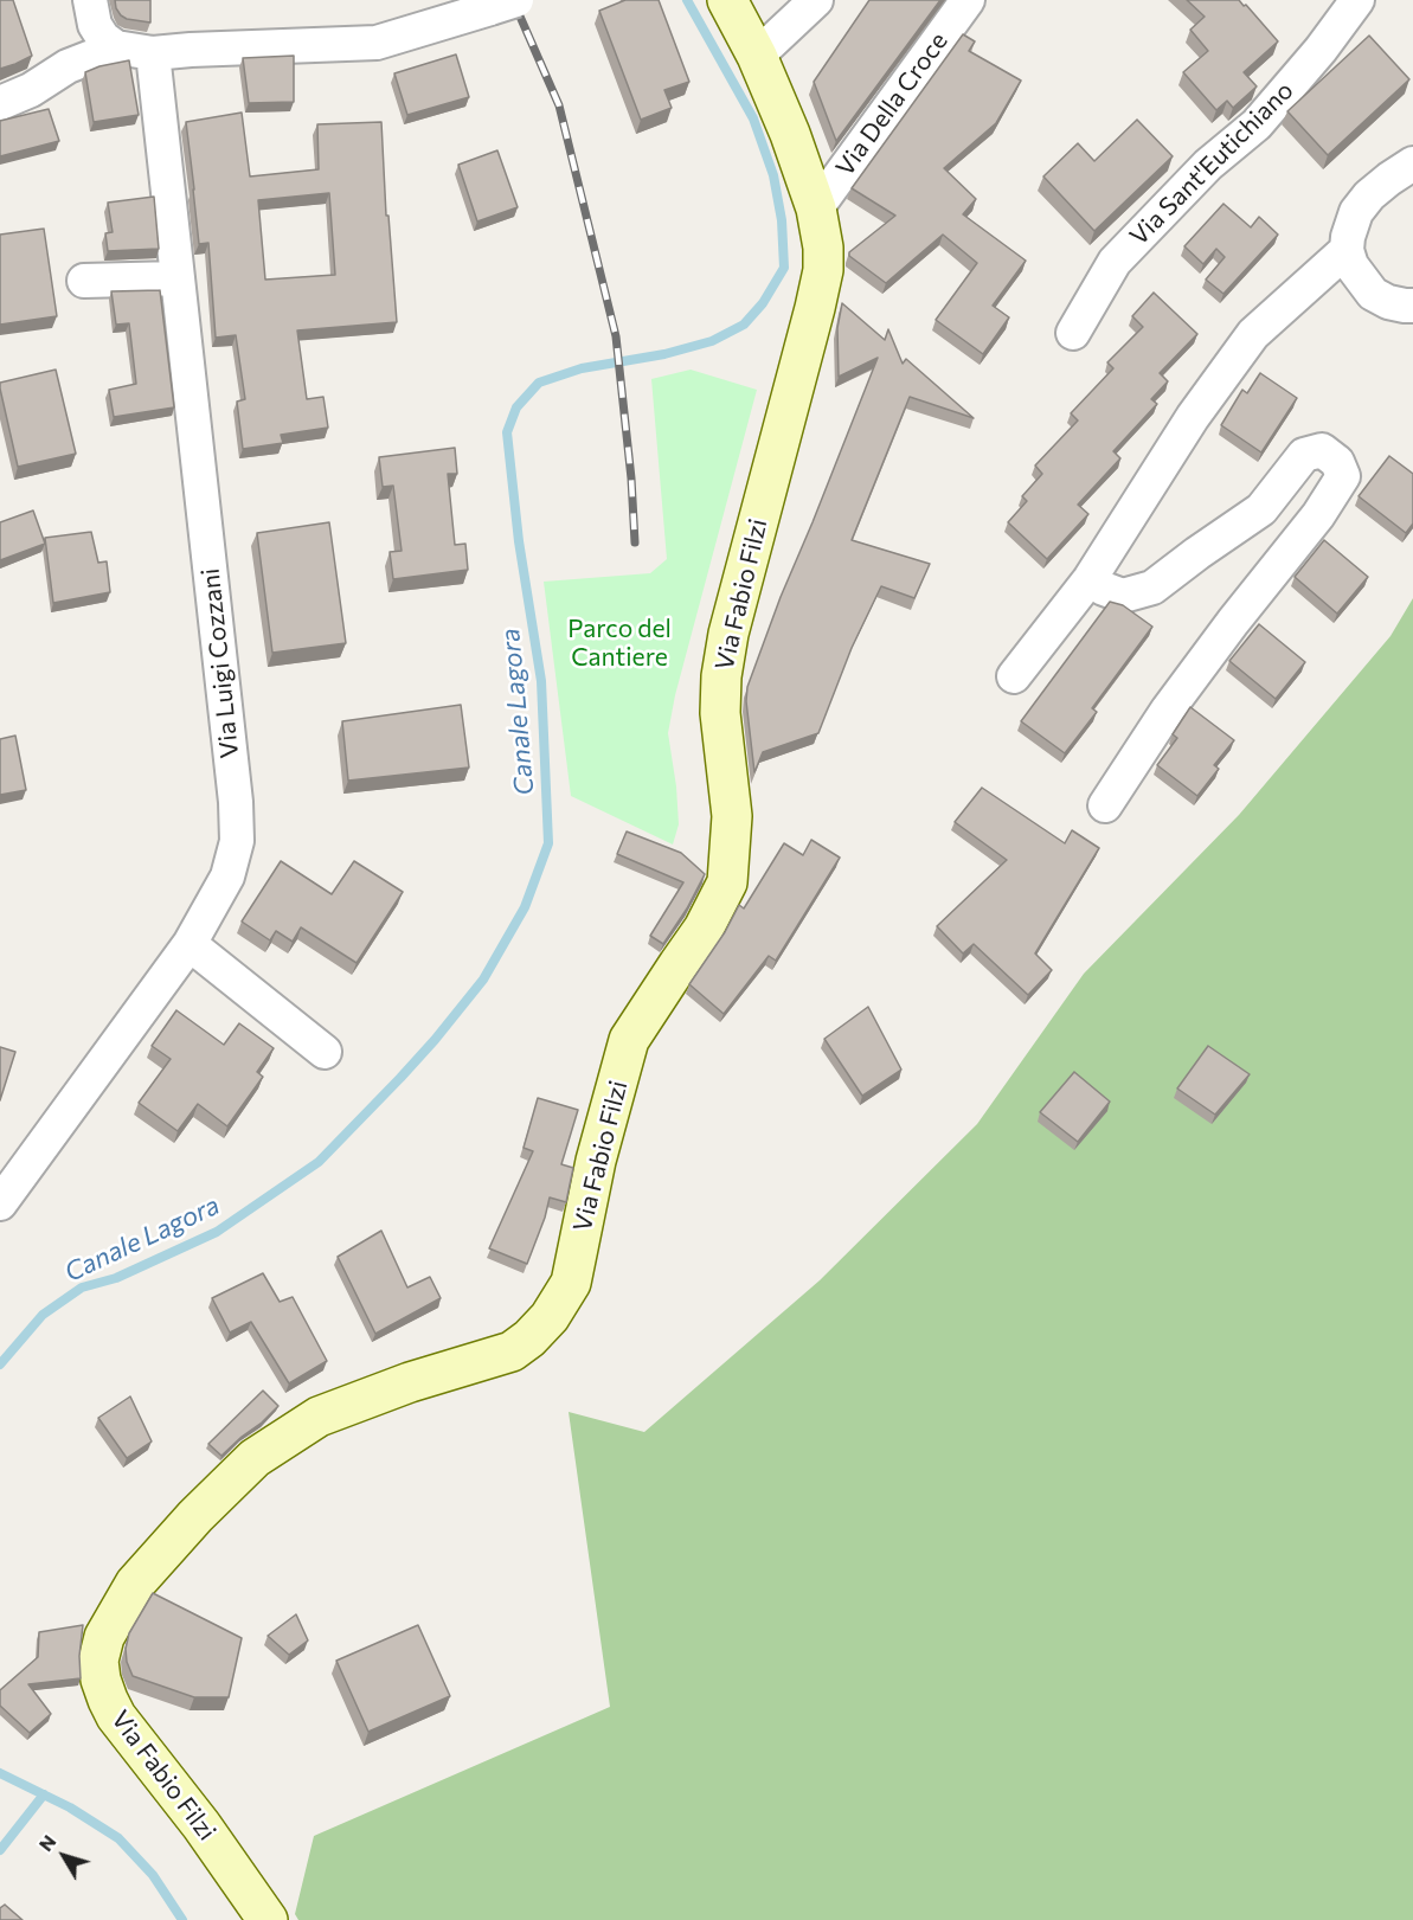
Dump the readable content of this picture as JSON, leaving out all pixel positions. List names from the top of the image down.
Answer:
{
  "streets": {
    "street": [
      "Via Della Croce",
      "Via Sant'Eutichiano",
      "Via Fabio Filzi",
      "Via Luigi Cozzani"
    ]
  },
  "crossings": [
    ["Via Della Croce", "Via Fabio Filzi"]
  ],
  "water": ["Canale Lagora"],
  "parks": ["Parco del Cantiere"],
  "north": "top left"
}
